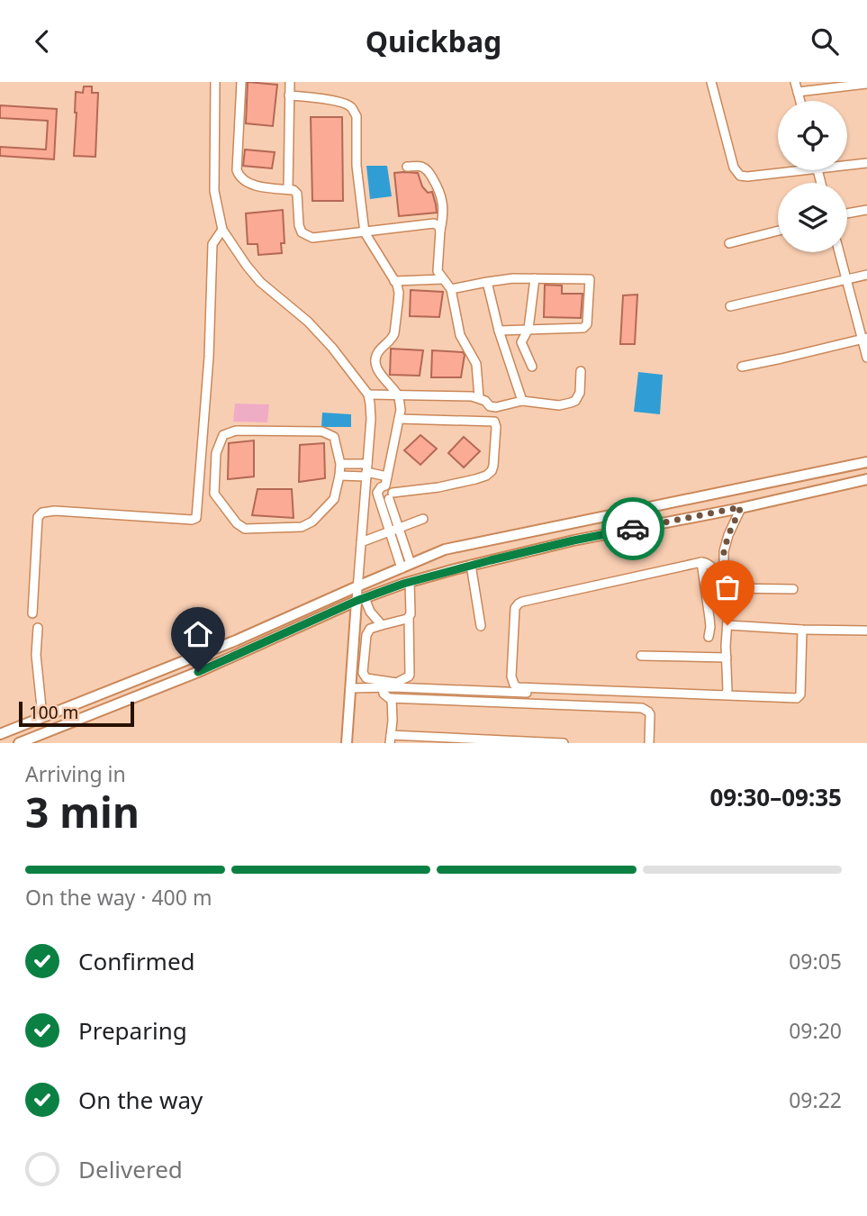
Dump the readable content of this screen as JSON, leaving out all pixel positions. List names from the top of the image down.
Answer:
{
  "scale_bar": "100 m",
  "page": {
    "header": "Quickbag",
    "scale": "100 m",
    "heading": ["3 min", "Arriving in", "09:30–09:35"],
    "bar": "On the way · 400 m",
    "list": [
      ["Confirmed", "09:05"],
      ["Preparing", "09:20"],
      ["On the way", "09:22"],
      "Delivered"
    ]
  }
}
